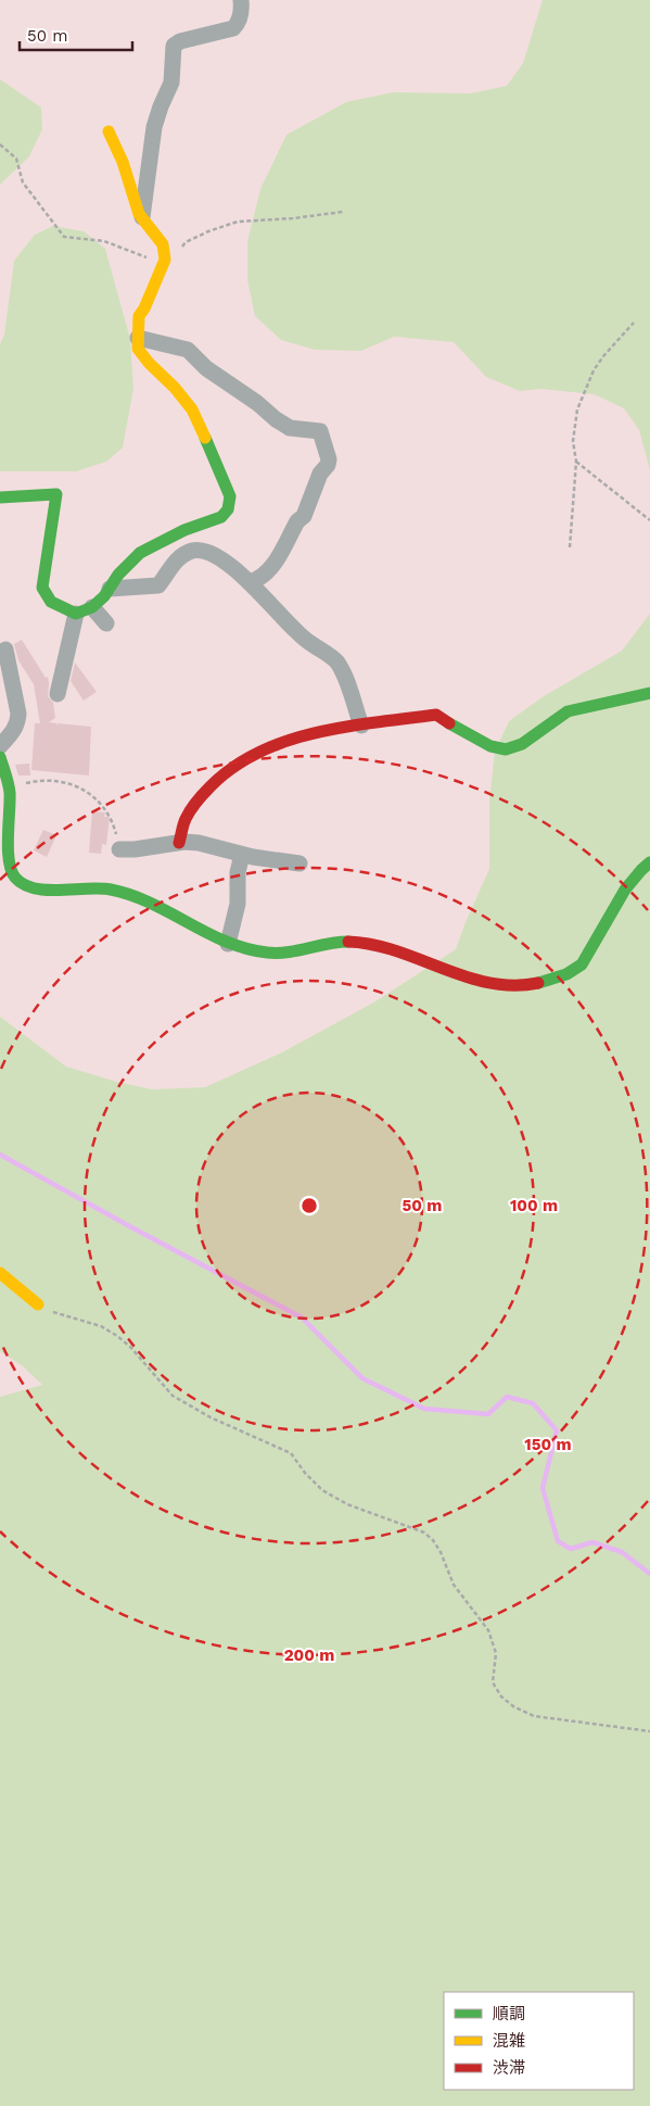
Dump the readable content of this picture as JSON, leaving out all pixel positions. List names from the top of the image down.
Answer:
{
  "legend": ["順調", "混雑", "渋滞"],
  "scale_bar": "50 m",
  "rings": [
    "50 m",
    "100 m",
    "150 m",
    "200 m"
  ]
}
